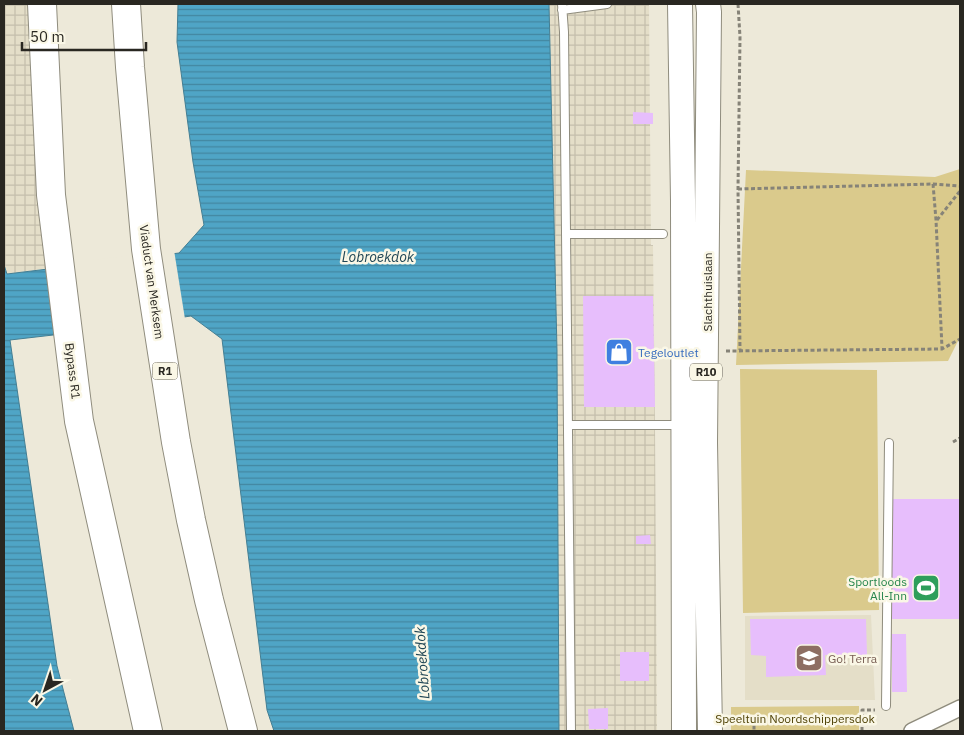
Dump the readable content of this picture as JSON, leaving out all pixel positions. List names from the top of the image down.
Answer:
{
  "streets": {
    "highway": ["Viaduct van Merksem", "Bypass R1", "R1"],
    "main road": ["Slachthuislaan", "R10"]
  },
  "water": ["Lobroekdok"],
  "parks": ["Speeltuin Noordschippersdok"],
  "places": {
    "shop": ["Tegeloutlet"],
    "sports": ["Sportloods All-Inn"],
    "school or university": ["Go! Terra"]
  },
  "scale_bar": "50 m",
  "north": "bottom left"
}
